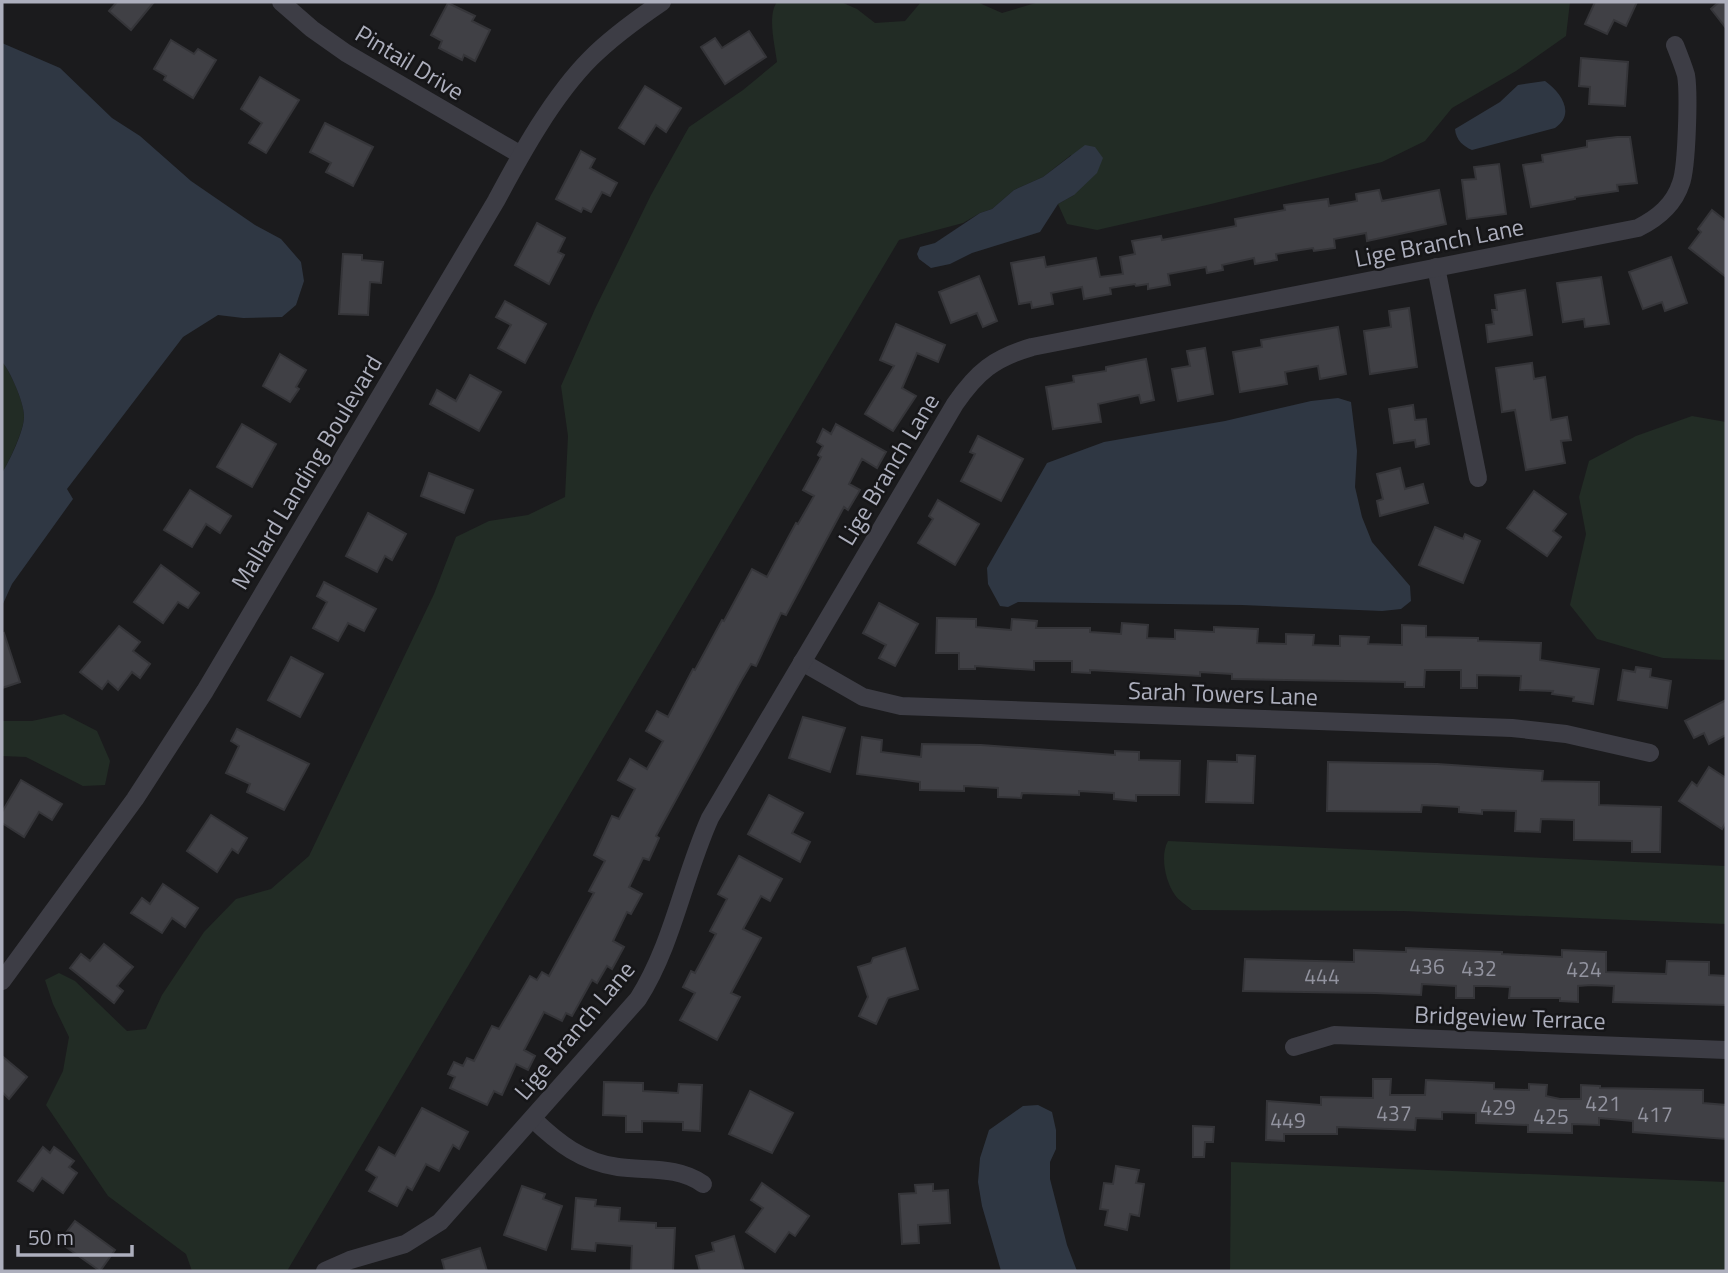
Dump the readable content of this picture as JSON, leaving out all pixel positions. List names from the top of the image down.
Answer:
{
  "streets": {
    "street": [
      "Pintail Drive",
      "Lige Branch Lane",
      "Mallard Landing Boulevard",
      "Sarah Towers Lane",
      "Bridgeview Terrace"
    ]
  },
  "crossings": [
    ["Pintail Drive", "Mallard Landing Boulevard"],
    ["Lige Branch Lane", "Sarah Towers Lane"]
  ],
  "house_numbers": [
    "436",
    "432",
    "424",
    "444",
    "421",
    "429",
    "437",
    "417",
    "425",
    "449"
  ],
  "scale_bar": "50 m"
}
